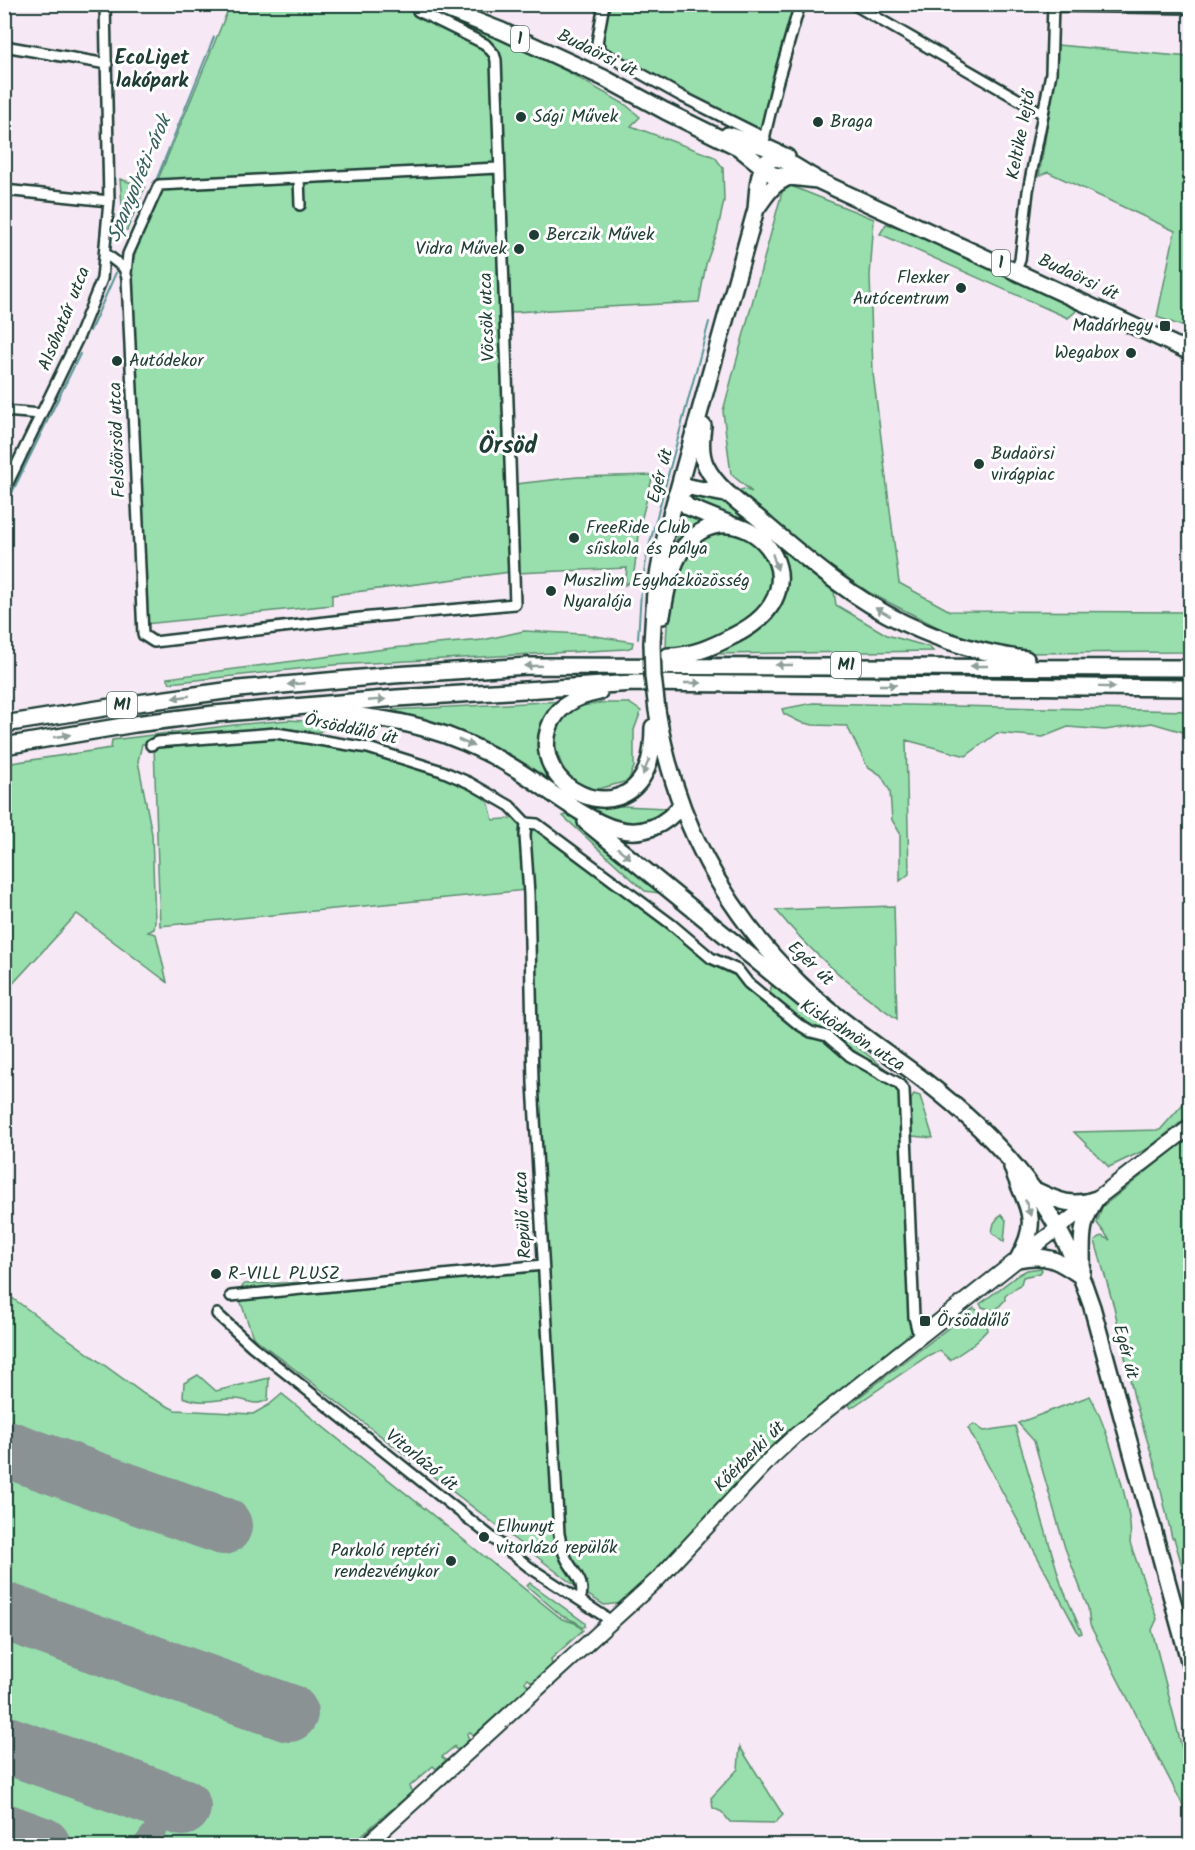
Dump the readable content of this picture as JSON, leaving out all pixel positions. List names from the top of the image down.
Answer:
{
  "streets": {
    "main road": [
      "1",
      "Budaörsi út",
      "Egér út",
      "M1"
    ],
    "street": [
      "Keltike lejtő",
      "Vöcsök utca",
      "Alsóhatár utca",
      "Felsőörsöd utca",
      "Örsöddűlő út",
      "Kisködmön utca",
      "Repülő utca",
      "Kőérberki út",
      "Vitorlázó út"
    ]
  },
  "crossings": [
    ["Budaörsi út", "Keltike lejtő"],
    ["Budaörsi út", "Egér út"],
    ["Vöcsök utca", "Felsőörsöd utca"],
    ["Egér út", "Kőérberki út"],
    ["Örsöddűlő út", "Kisködmön utca"],
    ["Örsöddűlő út", "Repülő utca"],
    ["Kisködmön utca", "Repülő utca"],
    ["Kisködmön utca", "Kőérberki út"],
    ["Repülő utca", "Vitorlázó út"],
    ["Kőérberki út", "Vitorlázó út"]
  ],
  "districts": ["EcoLiget lakópark", "Örsöd"],
  "water": ["Spanyolréti-árok"],
  "places": {
    "other": [
      "Sági Művek",
      "Braga",
      "Berczik Művek",
      "Vidra Művek",
      "Flexker Autócentrum",
      "Wegabox",
      "Autódekor",
      "Budaörsi virágpiac",
      "FreeRide Club síiskola és pálya",
      "Muszlim Egyházközösség Nyaralója",
      "R-VILL PLUSZ",
      "Elhunyt vitorlázó repülők",
      "Parkoló reptéri rendezvénykor"
    ],
    "transit": ["Madárhegy", "Örsöddűlő"]
  }
}
